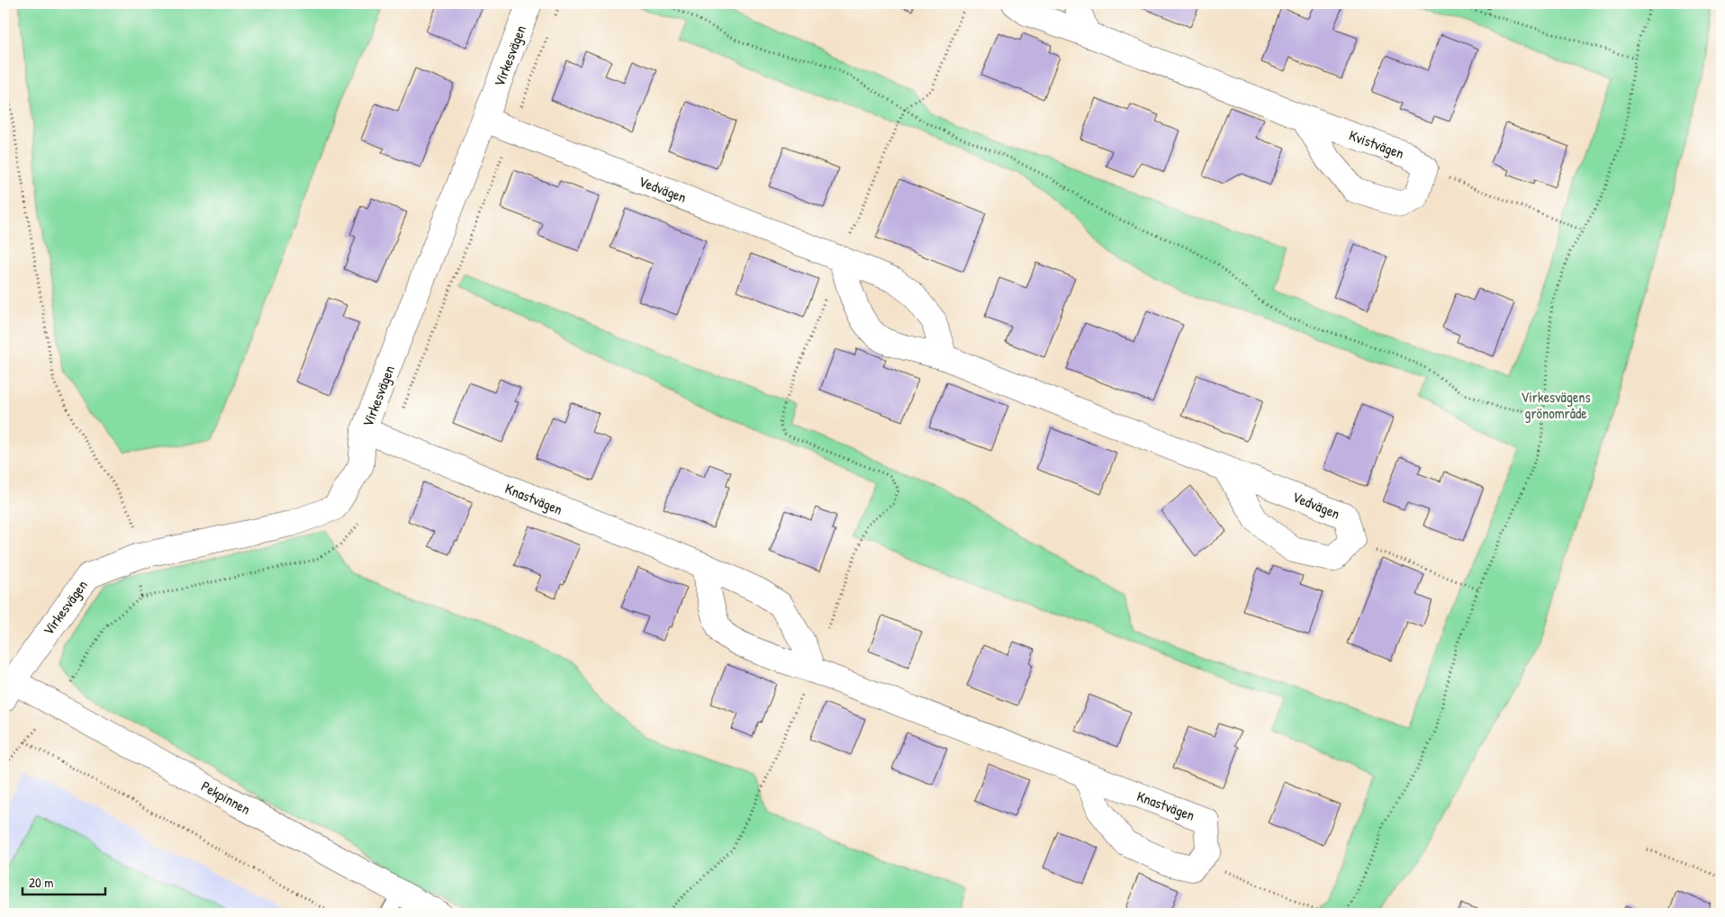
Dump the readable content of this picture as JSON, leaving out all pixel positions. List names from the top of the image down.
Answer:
{
  "streets": {
    "street": [
      "Virkesvägen",
      "Kvistvägen",
      "Vedvägen",
      "Knastvägen",
      "Pekpinnen"
    ]
  },
  "crossings": [
    ["Virkesvägen", "Vedvägen"],
    ["Virkesvägen", "Knastvägen"],
    ["Virkesvägen", "Pekpinnen"]
  ],
  "parks": ["Virkesvägens grönområde"],
  "scale_bar": "20 m"
}
